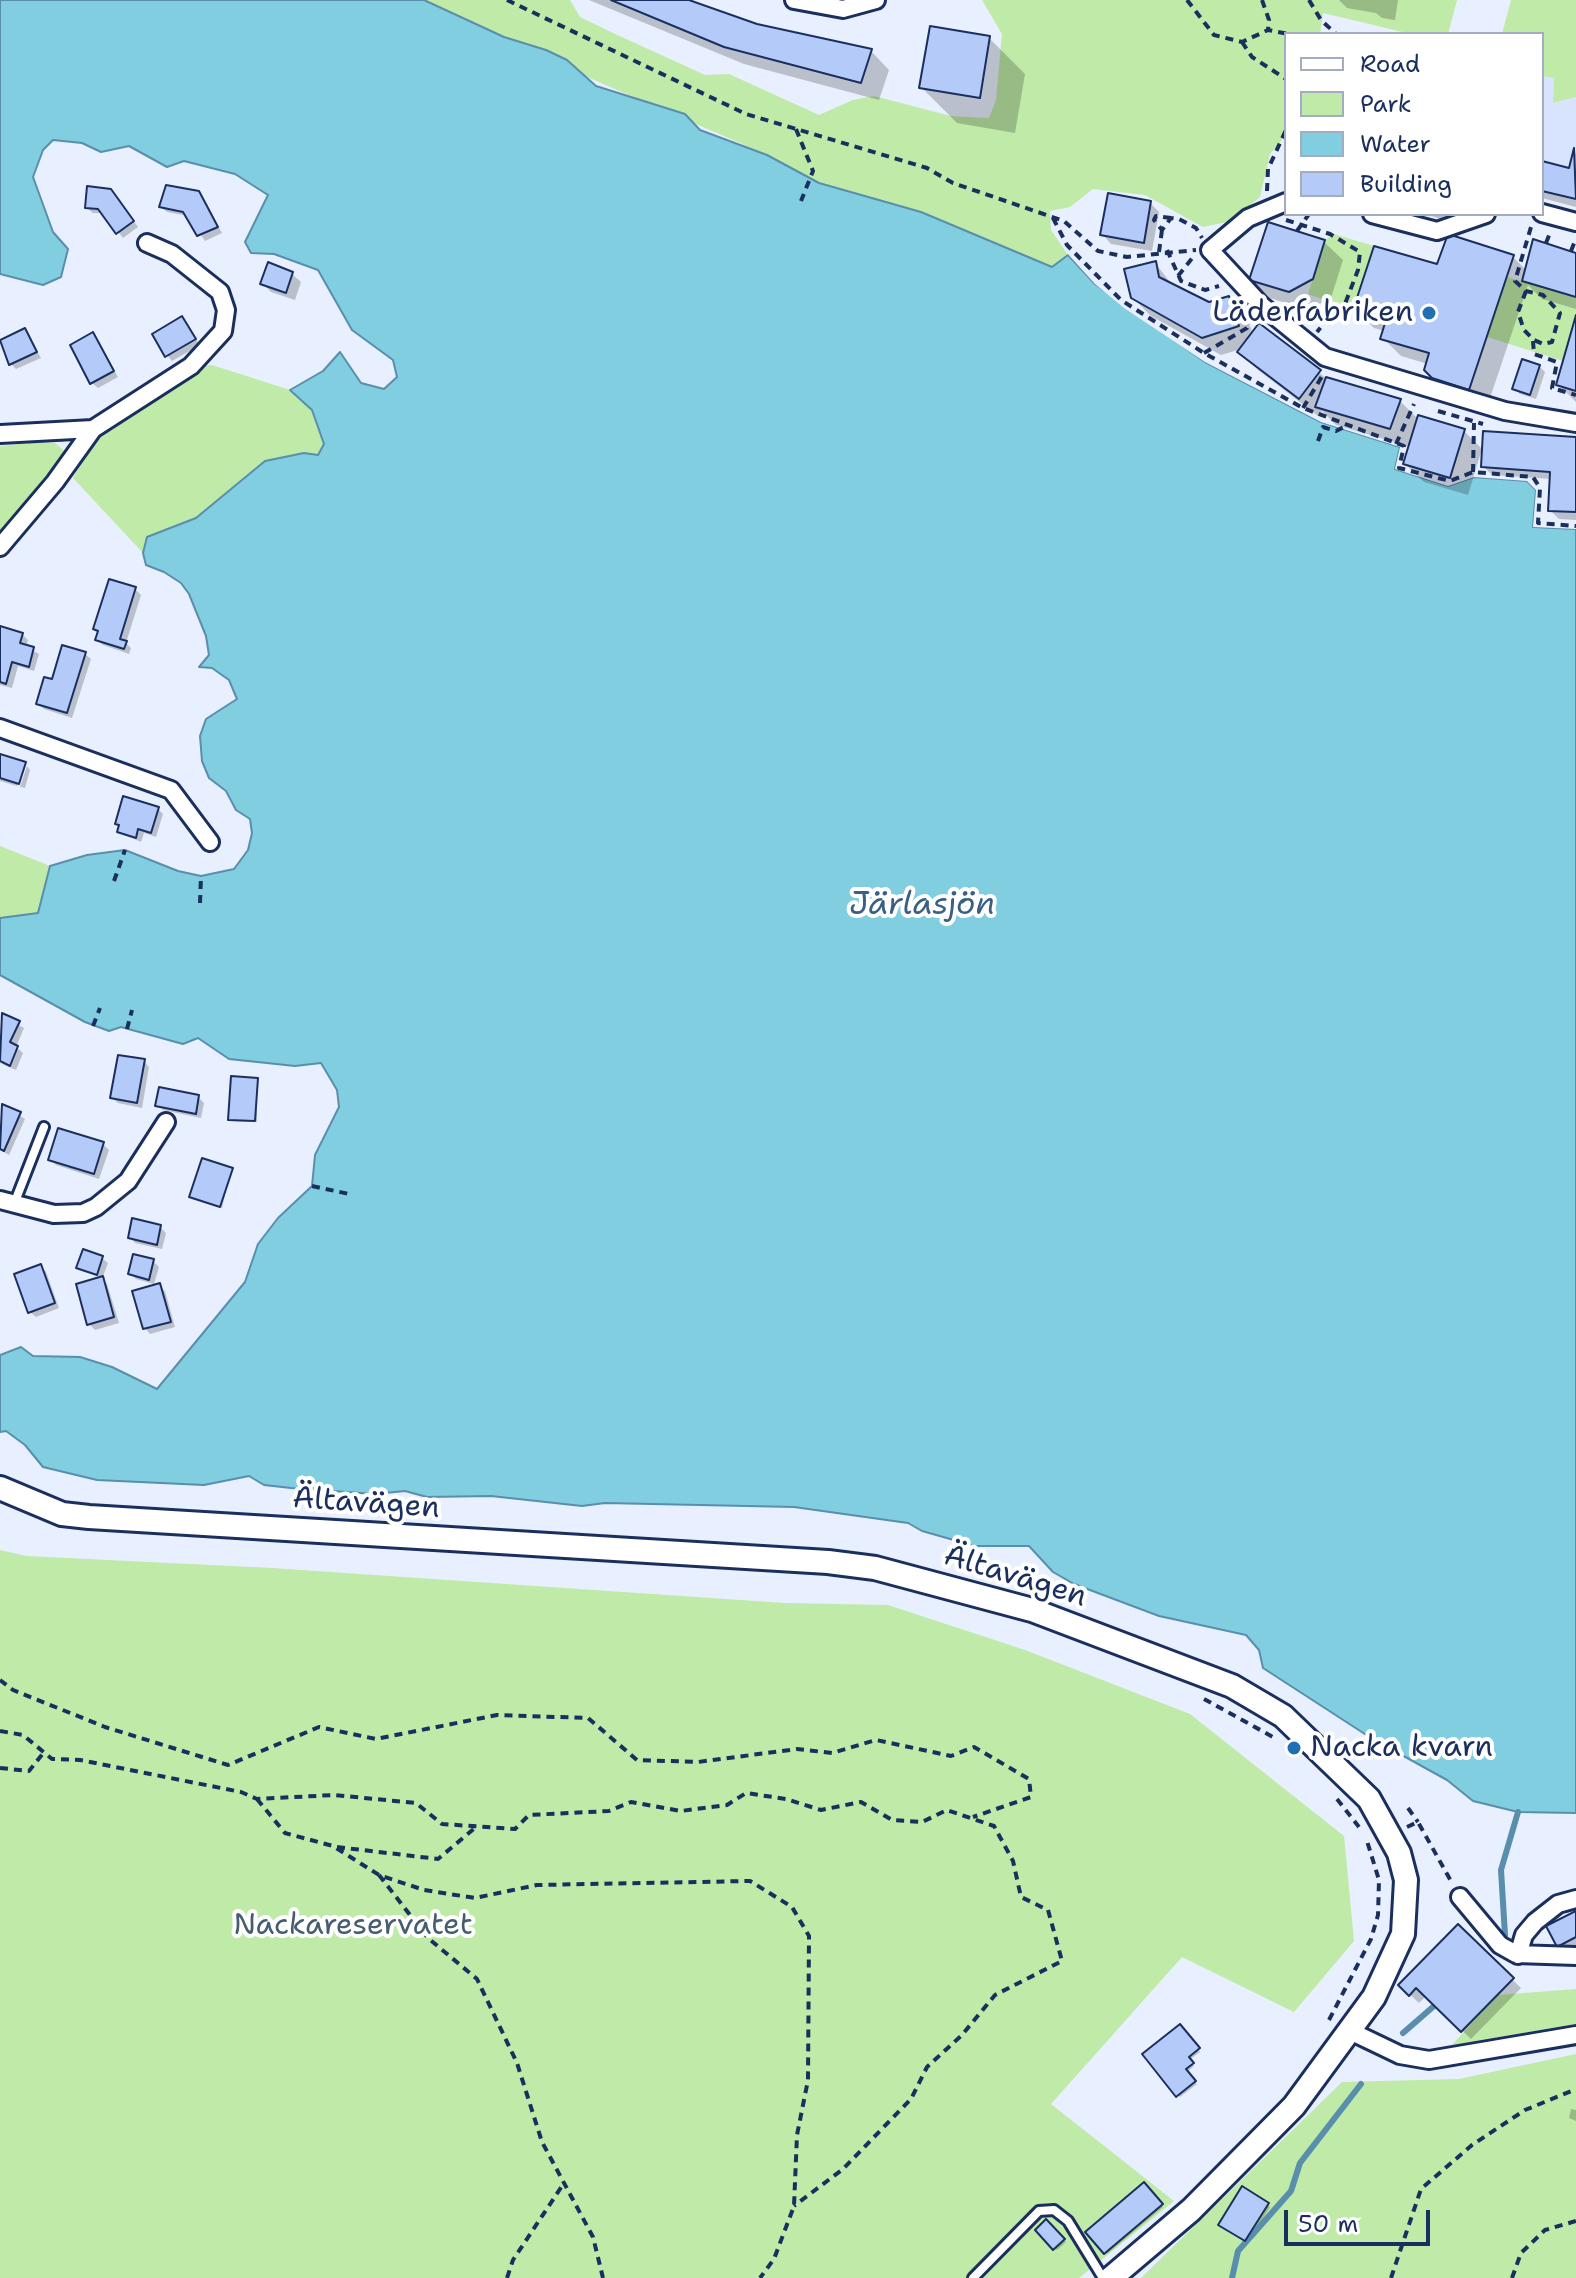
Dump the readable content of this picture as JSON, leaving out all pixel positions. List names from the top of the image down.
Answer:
{
  "streets": {
    "main road": ["Ältavägen"]
  },
  "water": ["Järlasjön"],
  "parks": ["Nackareservatet"],
  "places": ["Läderfabriken", "Nacka kvarn"],
  "legend": [
    "Road",
    "Park",
    "Water",
    "Building"
  ],
  "scale_bar": "50 m"
}
